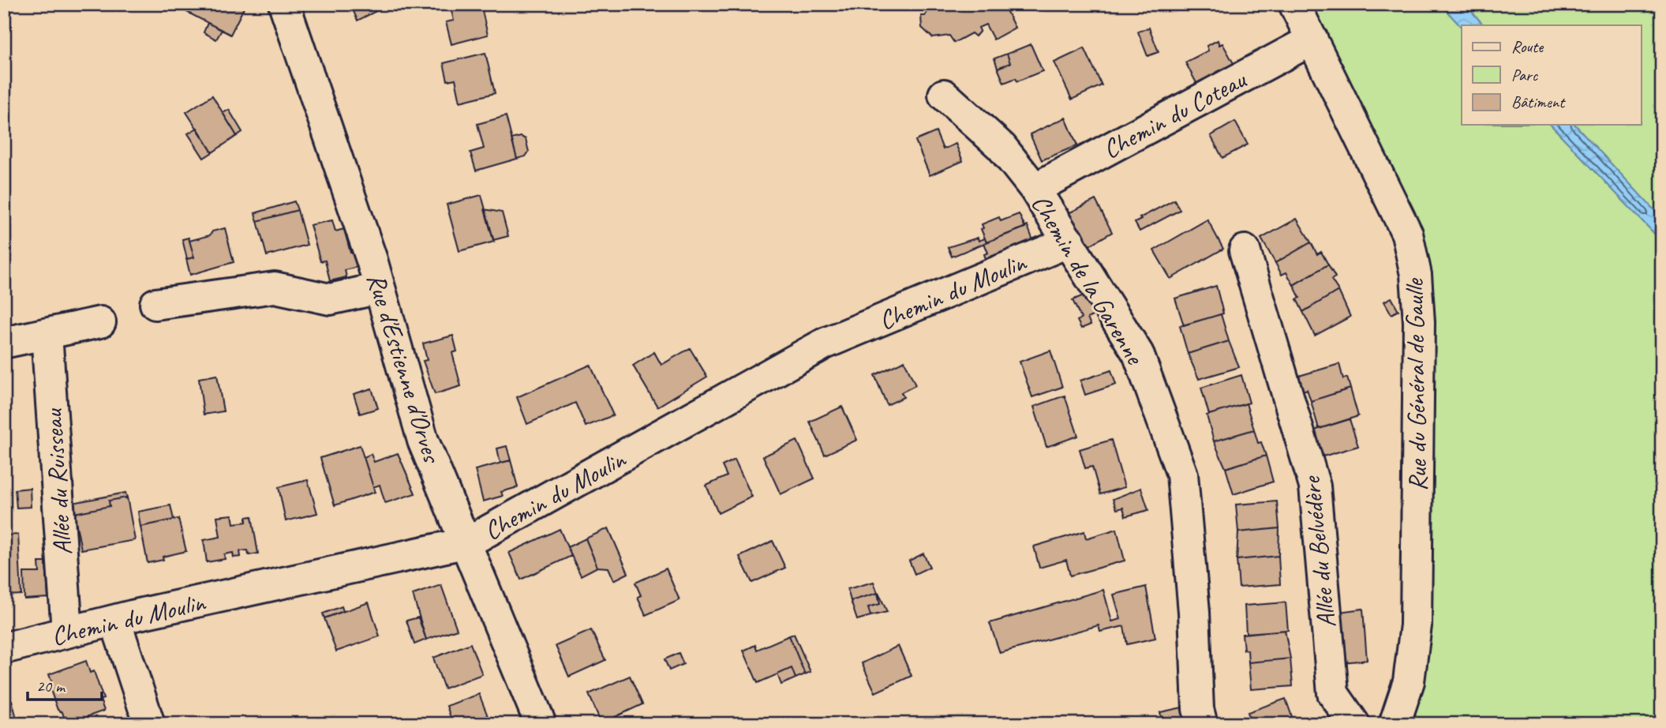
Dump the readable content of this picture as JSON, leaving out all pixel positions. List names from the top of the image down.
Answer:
{
  "streets": {
    "street": [
      "Chemin du Coteau",
      "Chemin de la Garenne",
      "Chemin du Moulin",
      "Rue d'Estienne d'Orves",
      "Rue du Général de Gaulle",
      "Allée du Ruisseau",
      "Allée du Belvédère"
    ]
  },
  "crossings": [
    ["Chemin du Coteau", "Chemin de la Garenne"],
    ["Chemin du Coteau", "Rue du Général de Gaulle"],
    ["Chemin de la Garenne", "Chemin du Moulin"],
    ["Chemin du Moulin", "Rue d'Estienne d'Orves"],
    ["Chemin du Moulin", "Allée du Ruisseau"]
  ],
  "legend": ["Route", "Parc", "Bâtiment"],
  "scale_bar": "20 m"
}
